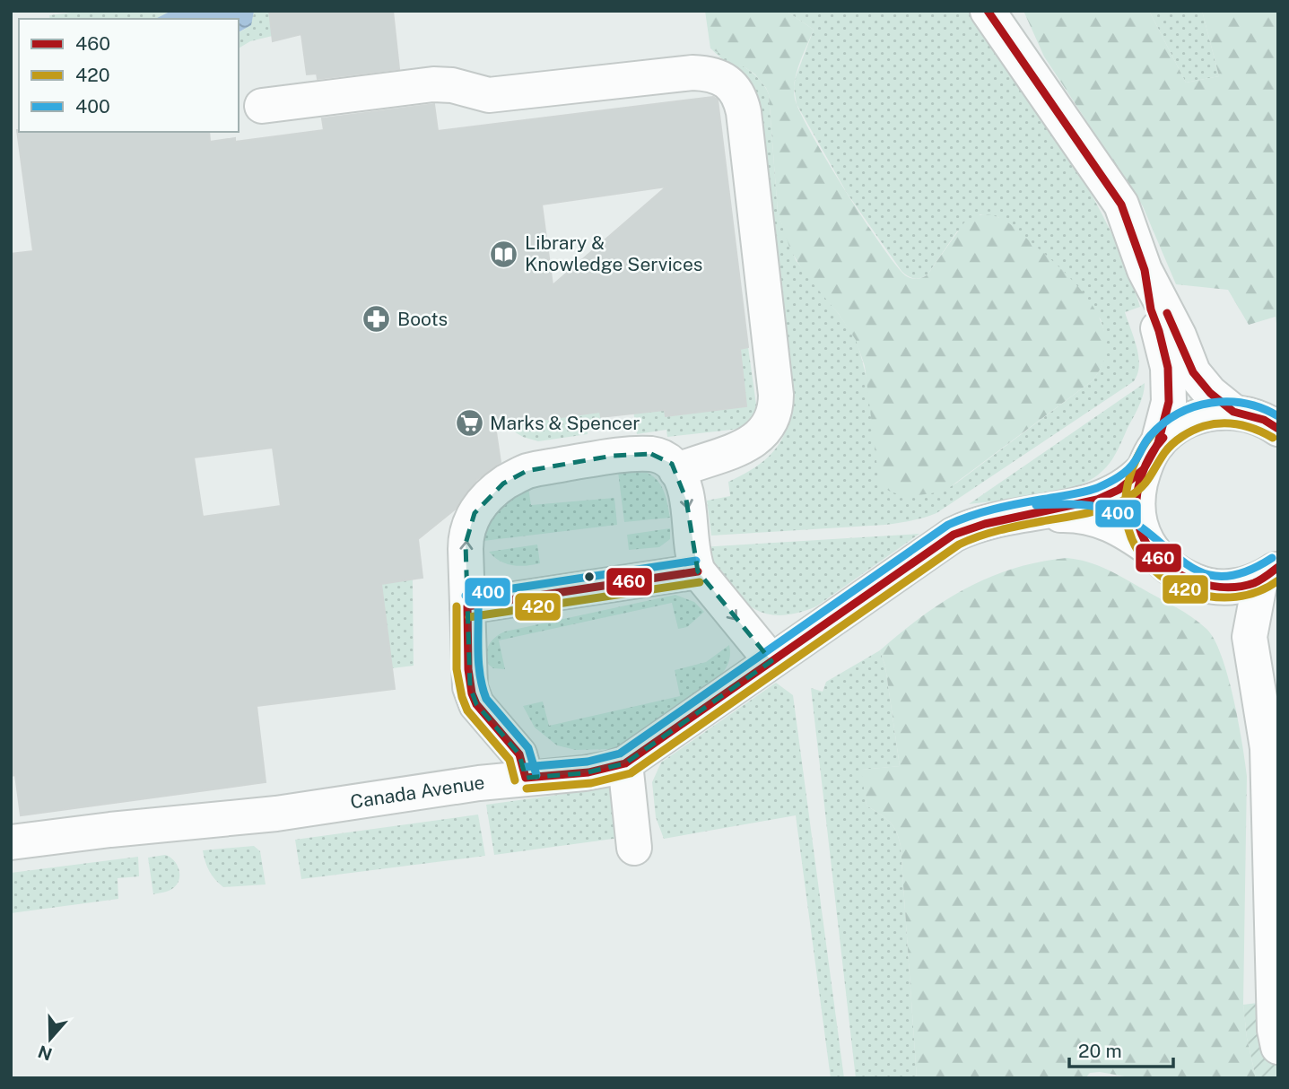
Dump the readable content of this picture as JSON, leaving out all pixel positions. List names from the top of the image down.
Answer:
{
  "streets": {
    "street": ["Canada Avenue"]
  },
  "places": {
    "library": ["Library & Knowledge Services"],
    "pharmacy": ["Boots"],
    "supermarket": ["Marks & Spencer"]
  },
  "lines": ["transit line 460", "transit line 400", "transit line 420"],
  "legend": ["460", "420", "400"],
  "scale_bar": "20 m",
  "north": "bottom"
}
